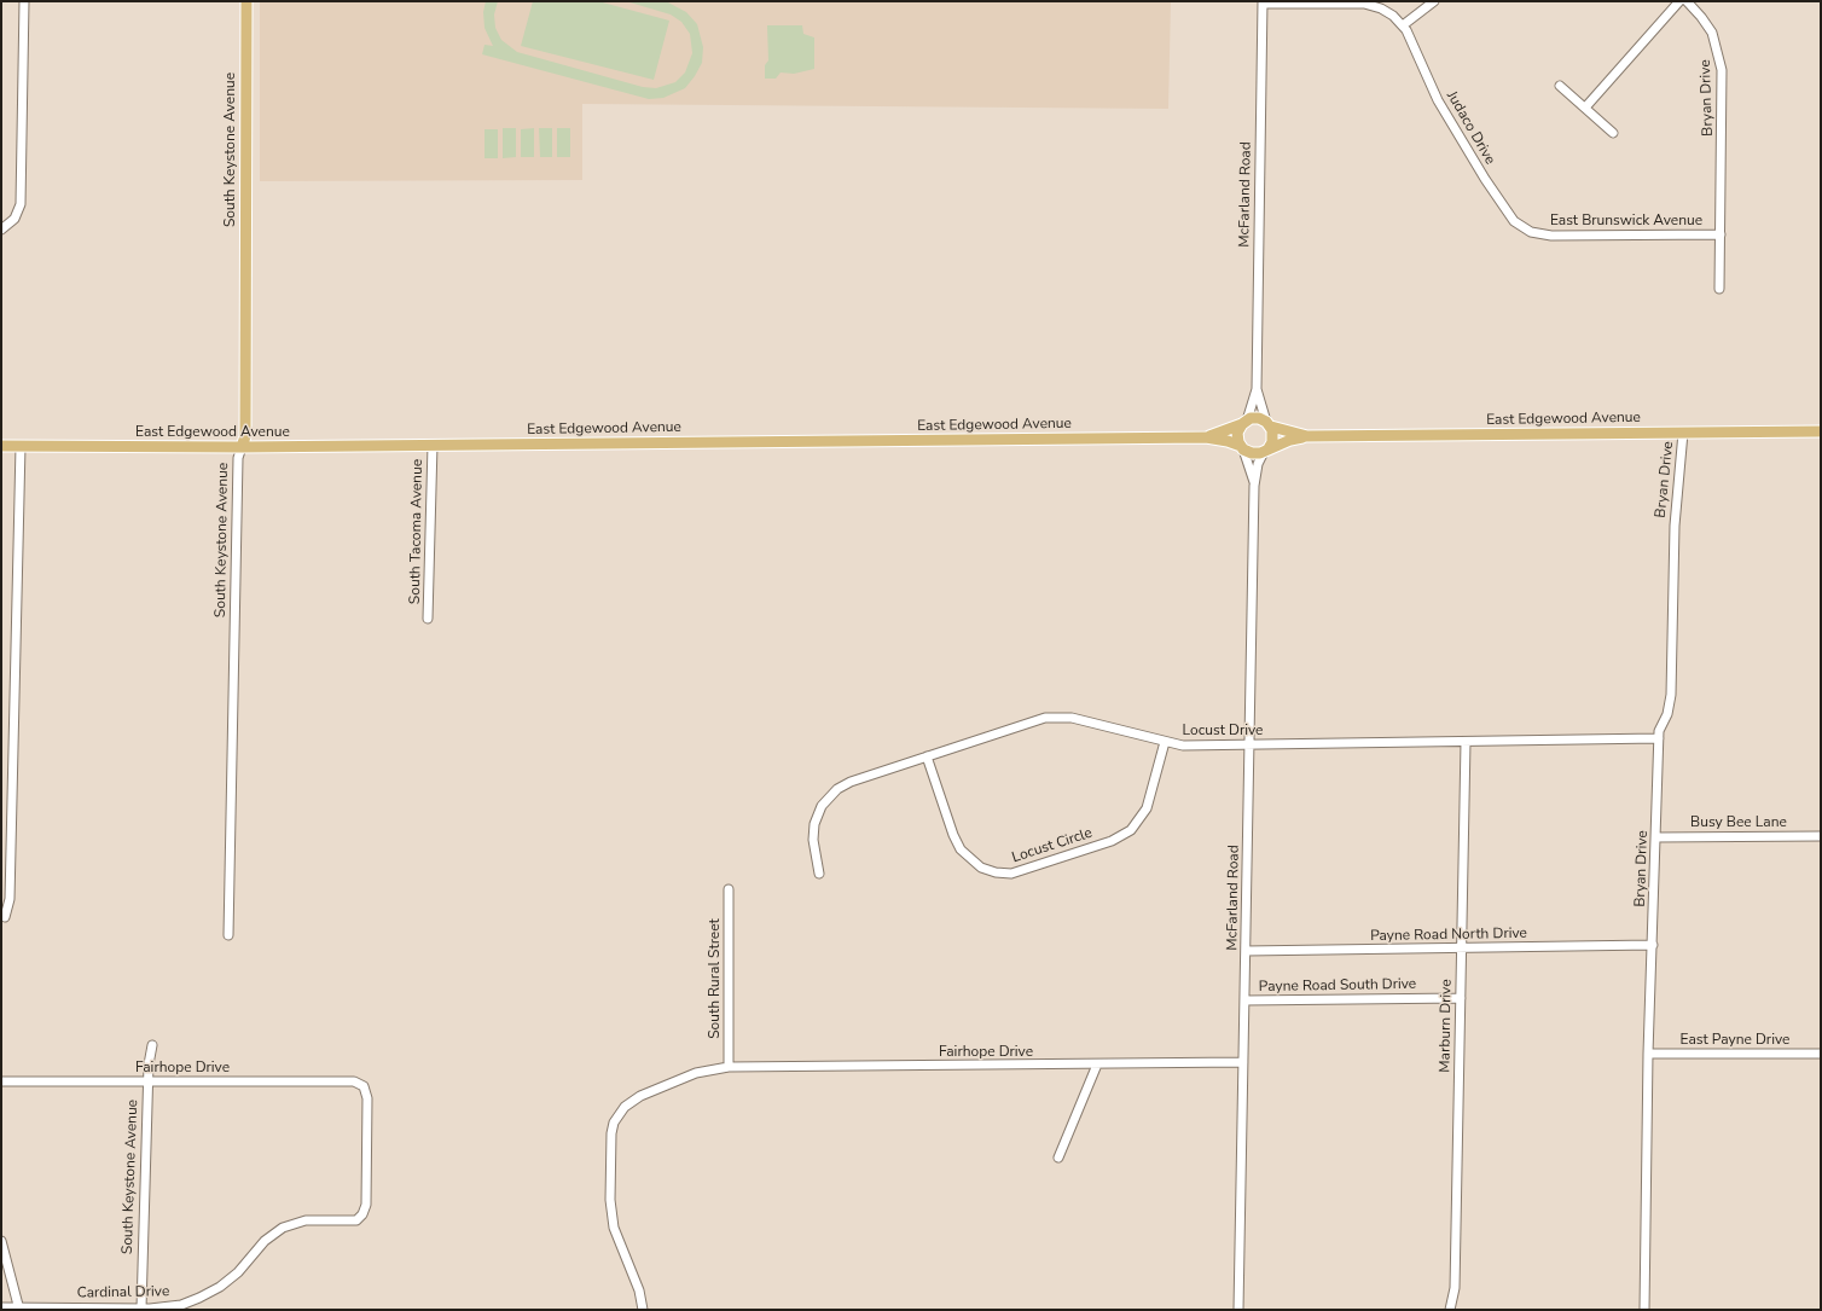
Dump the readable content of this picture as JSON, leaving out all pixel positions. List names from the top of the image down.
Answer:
{
  "streets": {
    "main road": ["South Keystone Avenue", "East Edgewood Avenue"],
    "street": [
      "Bryan Drive",
      "Judaco Drive",
      "McFarland Road",
      "East Brunswick Avenue",
      "South Tacoma Avenue",
      "Locust Drive",
      "Busy Bee Lane",
      "Locust Circle",
      "Payne Road North Drive",
      "South Rural Street",
      "Payne Road South Drive",
      "Marburn Drive",
      "East Payne Drive",
      "Fairhope Drive",
      "Cardinal Drive"
    ]
  },
  "crossings": [
    ["Bryan Drive", "East Brunswick Avenue"],
    ["Bryan Drive", "East Edgewood Avenue"],
    ["Bryan Drive", "Locust Drive"],
    ["Bryan Drive", "Busy Bee Lane"],
    ["Bryan Drive", "Payne Road North Drive"],
    ["Bryan Drive", "East Payne Drive"],
    ["Judaco Drive", "East Brunswick Avenue"],
    ["South Keystone Avenue", "East Edgewood Avenue"],
    ["South Keystone Avenue", "Fairhope Drive"],
    ["South Keystone Avenue", "Cardinal Drive"],
    ["McFarland Road", "East Edgewood Avenue"],
    ["McFarland Road", "Locust Drive"],
    ["McFarland Road", "Payne Road North Drive"],
    ["McFarland Road", "Payne Road South Drive"],
    ["McFarland Road", "Fairhope Drive"],
    ["East Edgewood Avenue", "South Tacoma Avenue"],
    ["Locust Drive", "Locust Circle"],
    ["Locust Drive", "Marburn Drive"],
    ["Payne Road North Drive", "Marburn Drive"],
    ["South Rural Street", "Fairhope Drive"],
    ["Payne Road South Drive", "Marburn Drive"],
    ["Fairhope Drive", "Cardinal Drive"]
  ]
}
